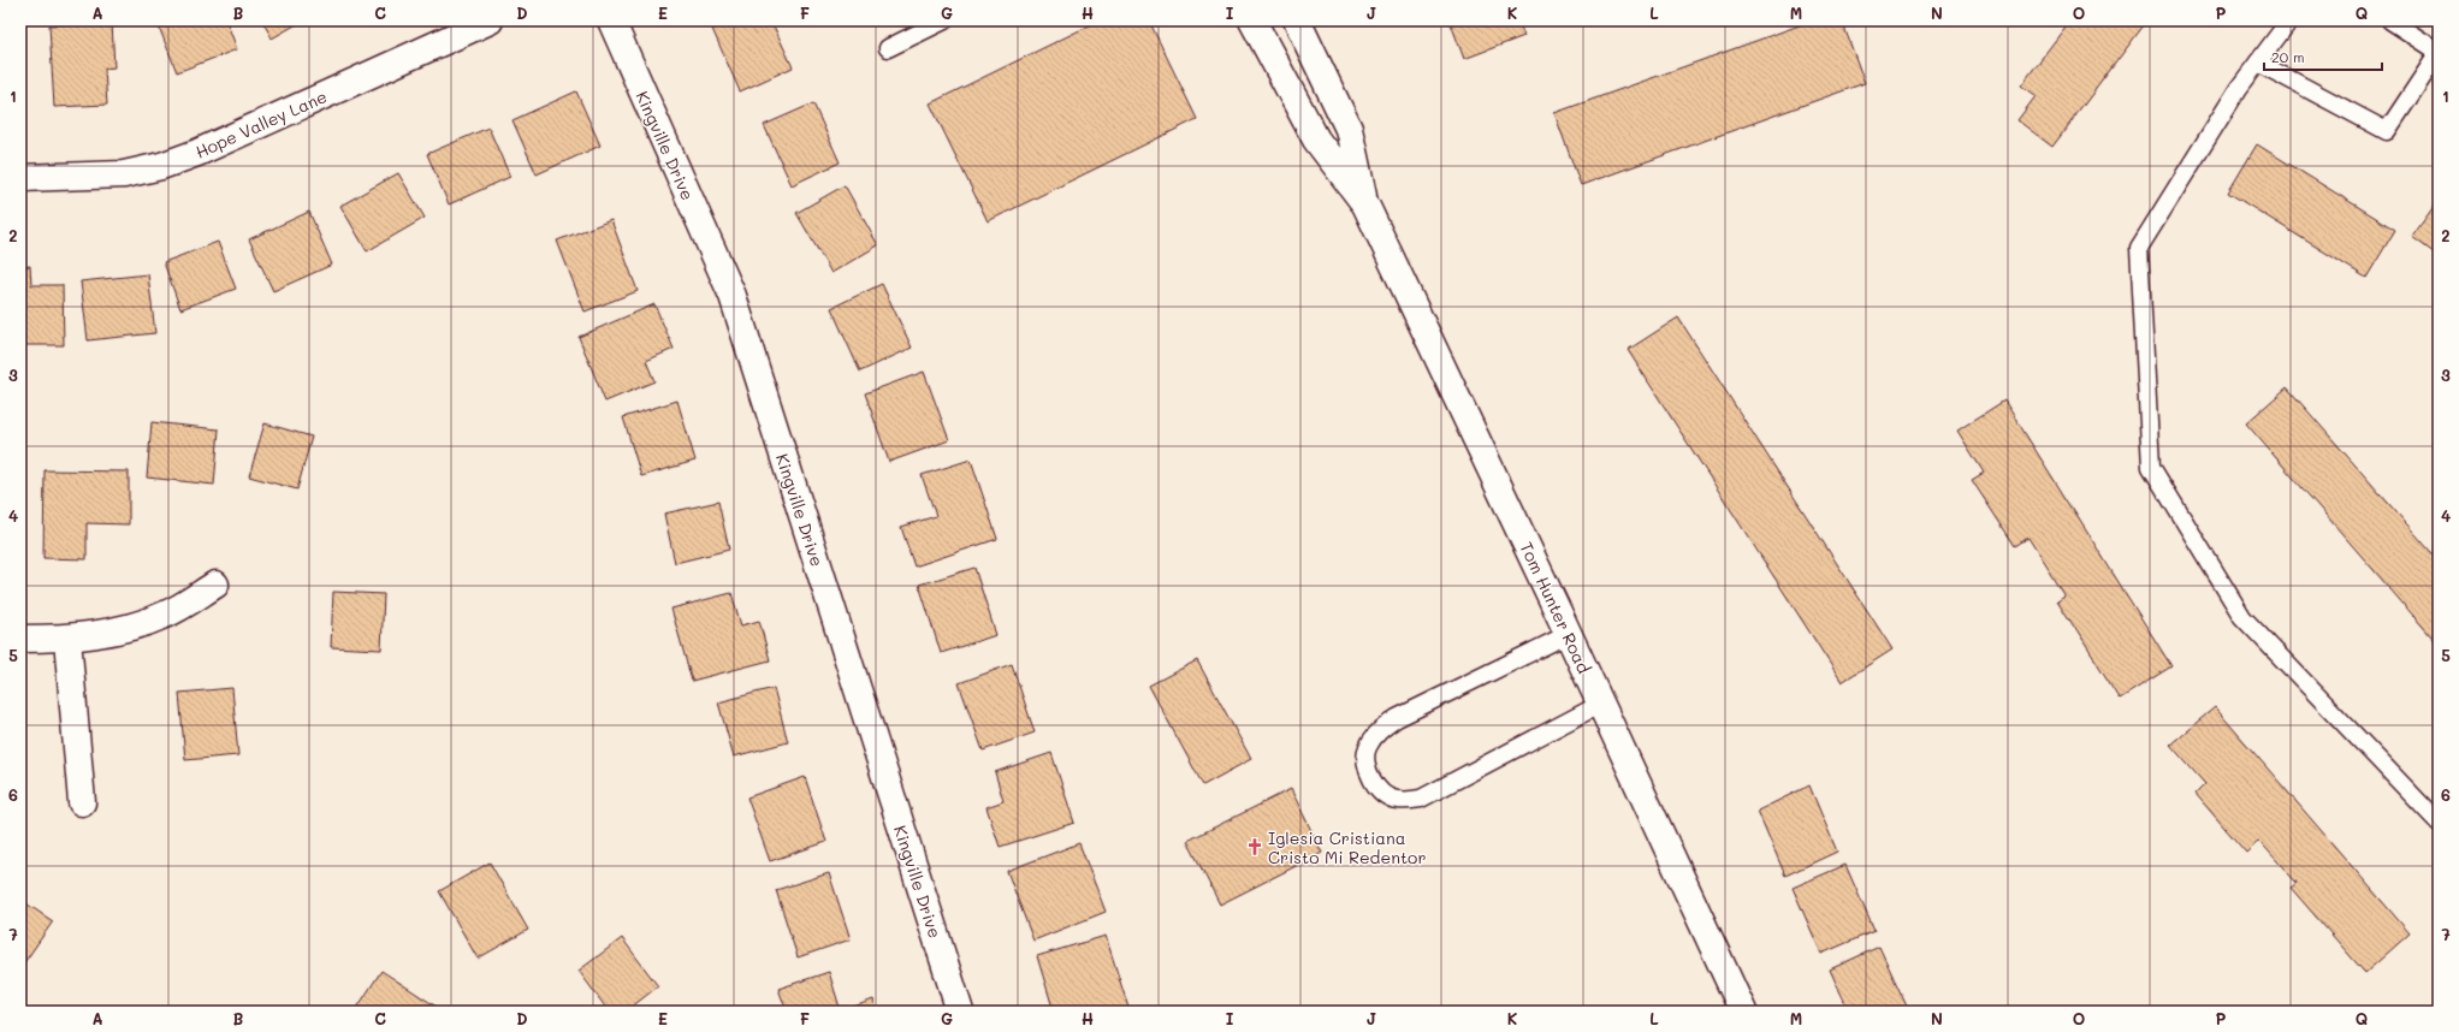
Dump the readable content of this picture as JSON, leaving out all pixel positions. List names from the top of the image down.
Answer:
{
  "streets": {
    "street": ["Hope Valley Lane", "Kingville Drive", "Tom Hunter Road"]
  },
  "places": {
    "church": ["Iglesia Cristiana Cristo Mi Redentor"]
  },
  "scale_bar": "20 m",
  "grid": {
    "columns": [
      "A",
      "B",
      "C",
      "D",
      "E",
      "F",
      "G",
      "H",
      "I",
      "J",
      "K",
      "L",
      "M",
      "N",
      "O",
      "P",
      "Q"
    ],
    "rows": [
      "1",
      "2",
      "3",
      "4",
      "5",
      "6",
      "7"
    ]
  }
}
